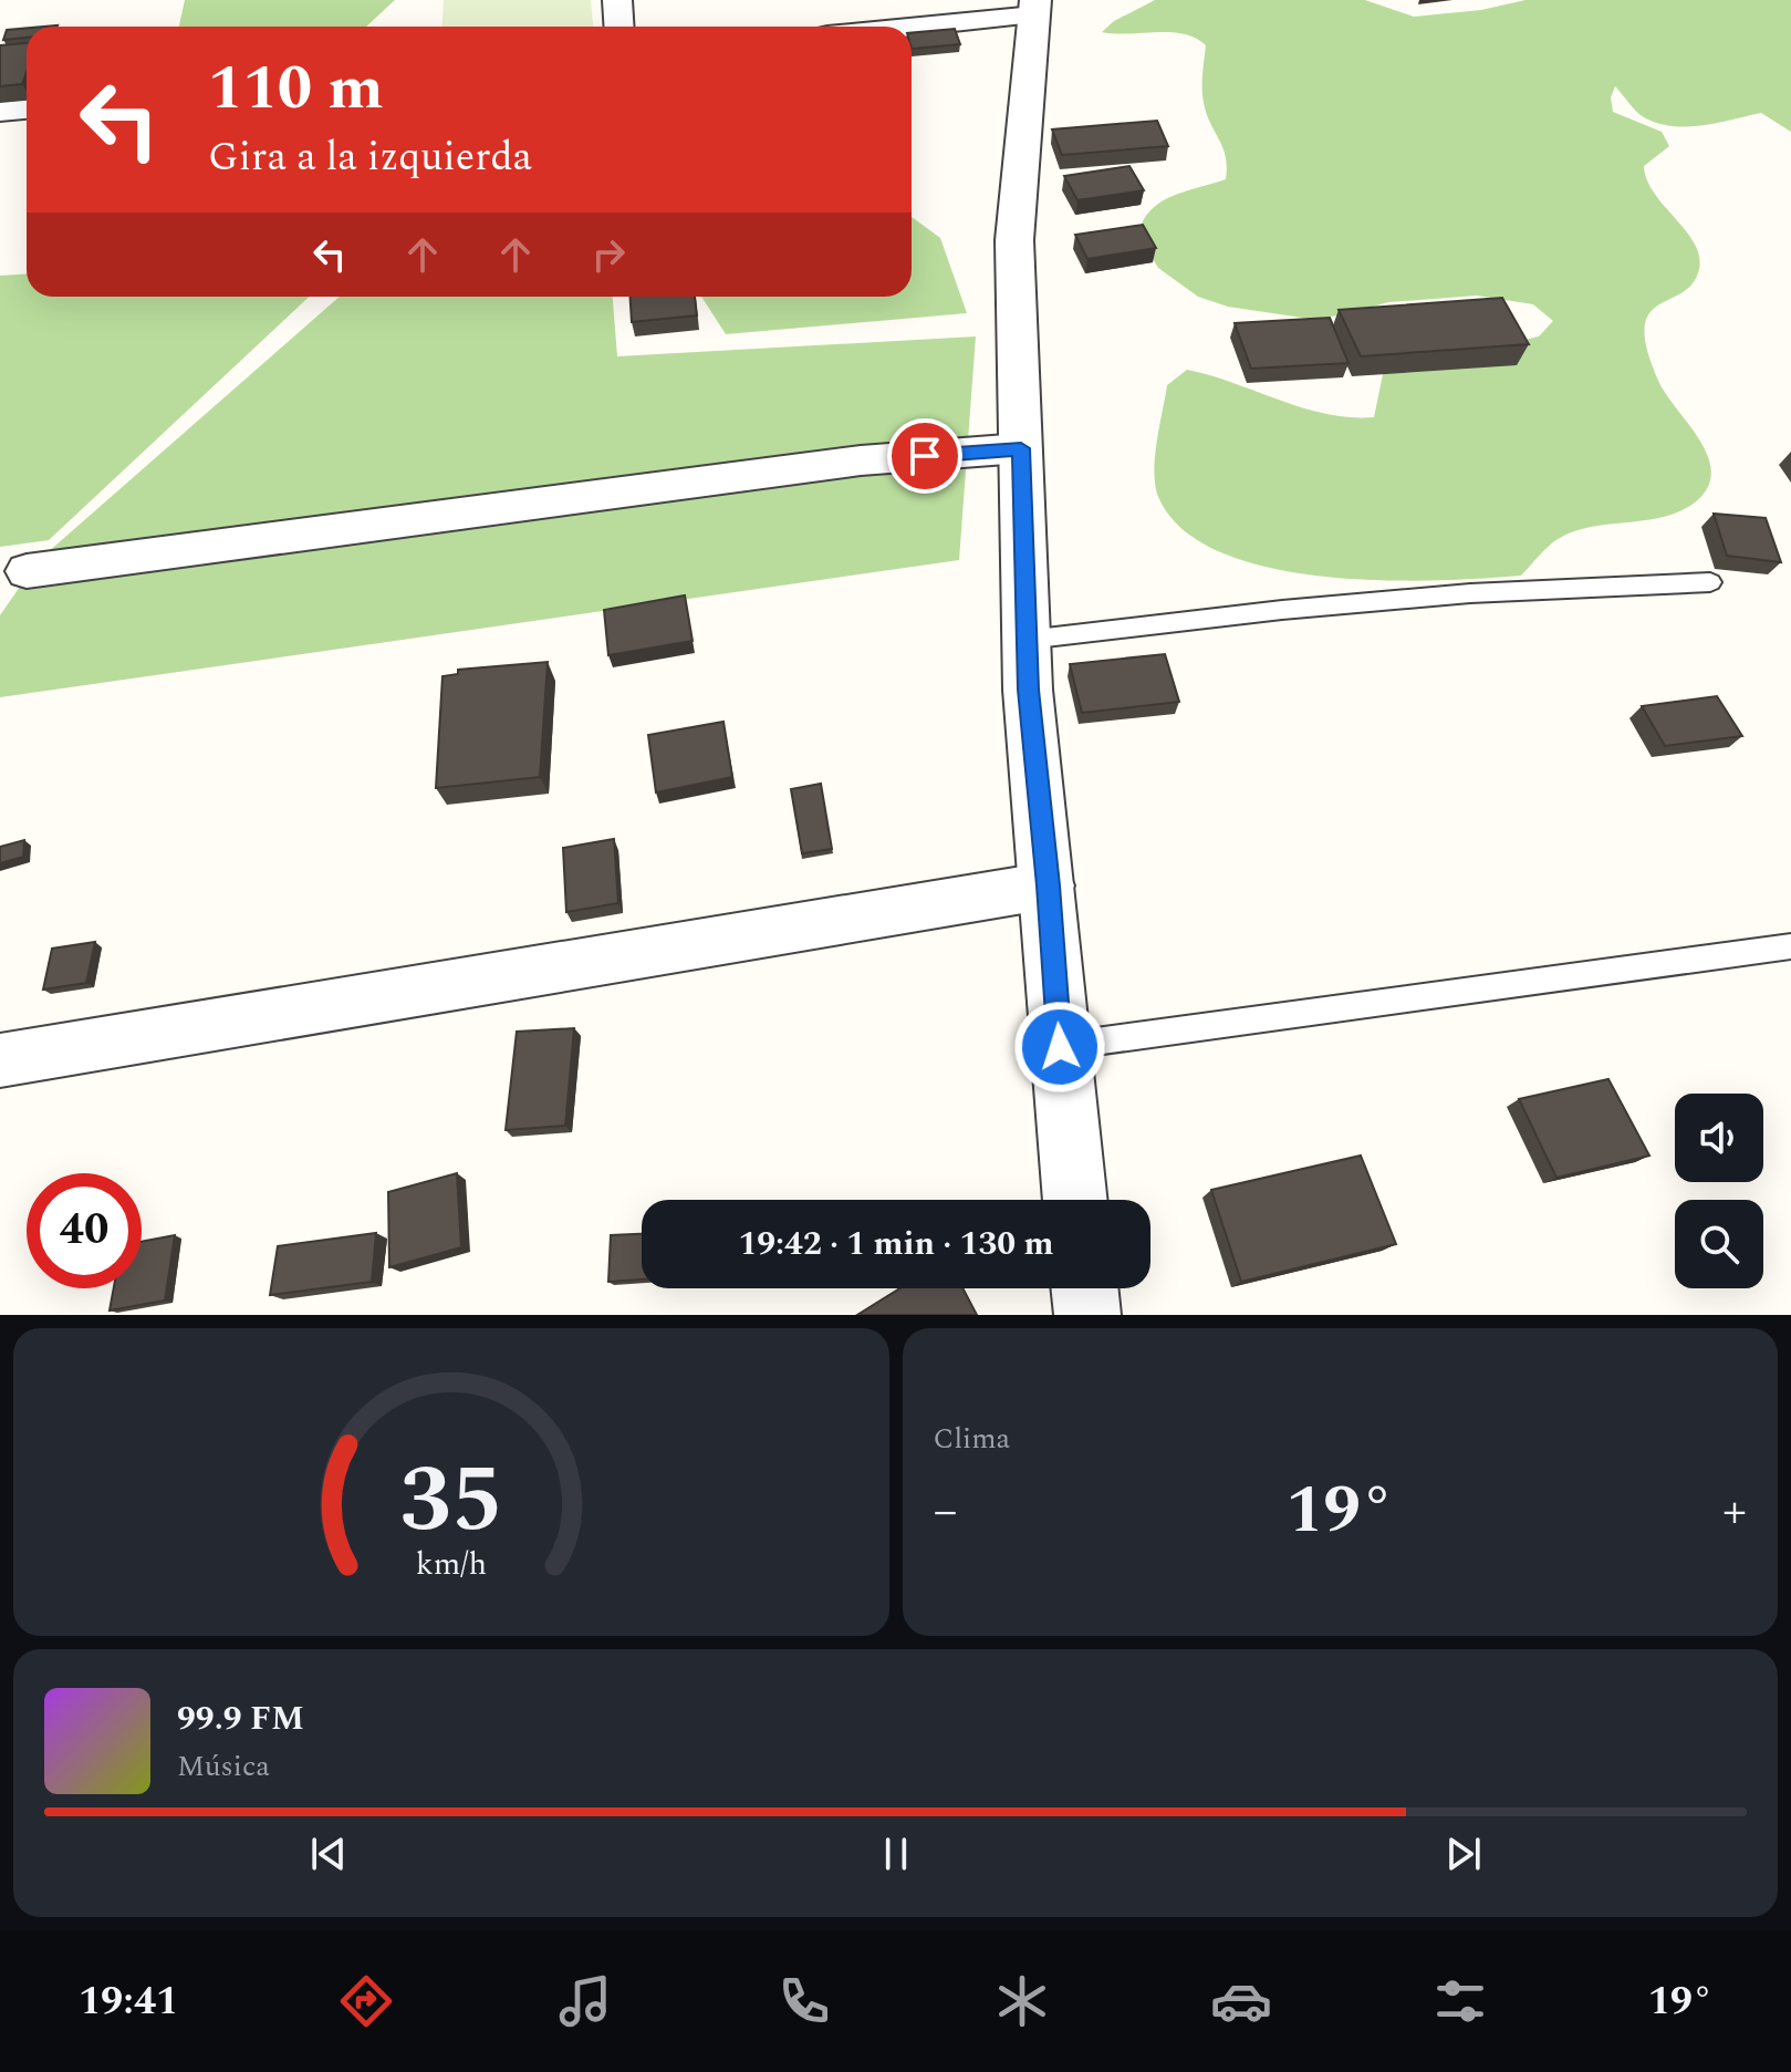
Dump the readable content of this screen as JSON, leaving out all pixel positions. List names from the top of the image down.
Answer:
{
  "page": {
    "turn": ["110 m", "Gira a la izquierda"],
    "limit": "40",
    "trip": "19:42 · 1 min · 130 m",
    "tile": "Clima",
    "heat": ["−", "19°", "+"],
    "song": ["99.9 FM", "Música"],
    "tabs": ["19:41", "19°"],
    "gauge": ["35", "km/h"]
  }
}
